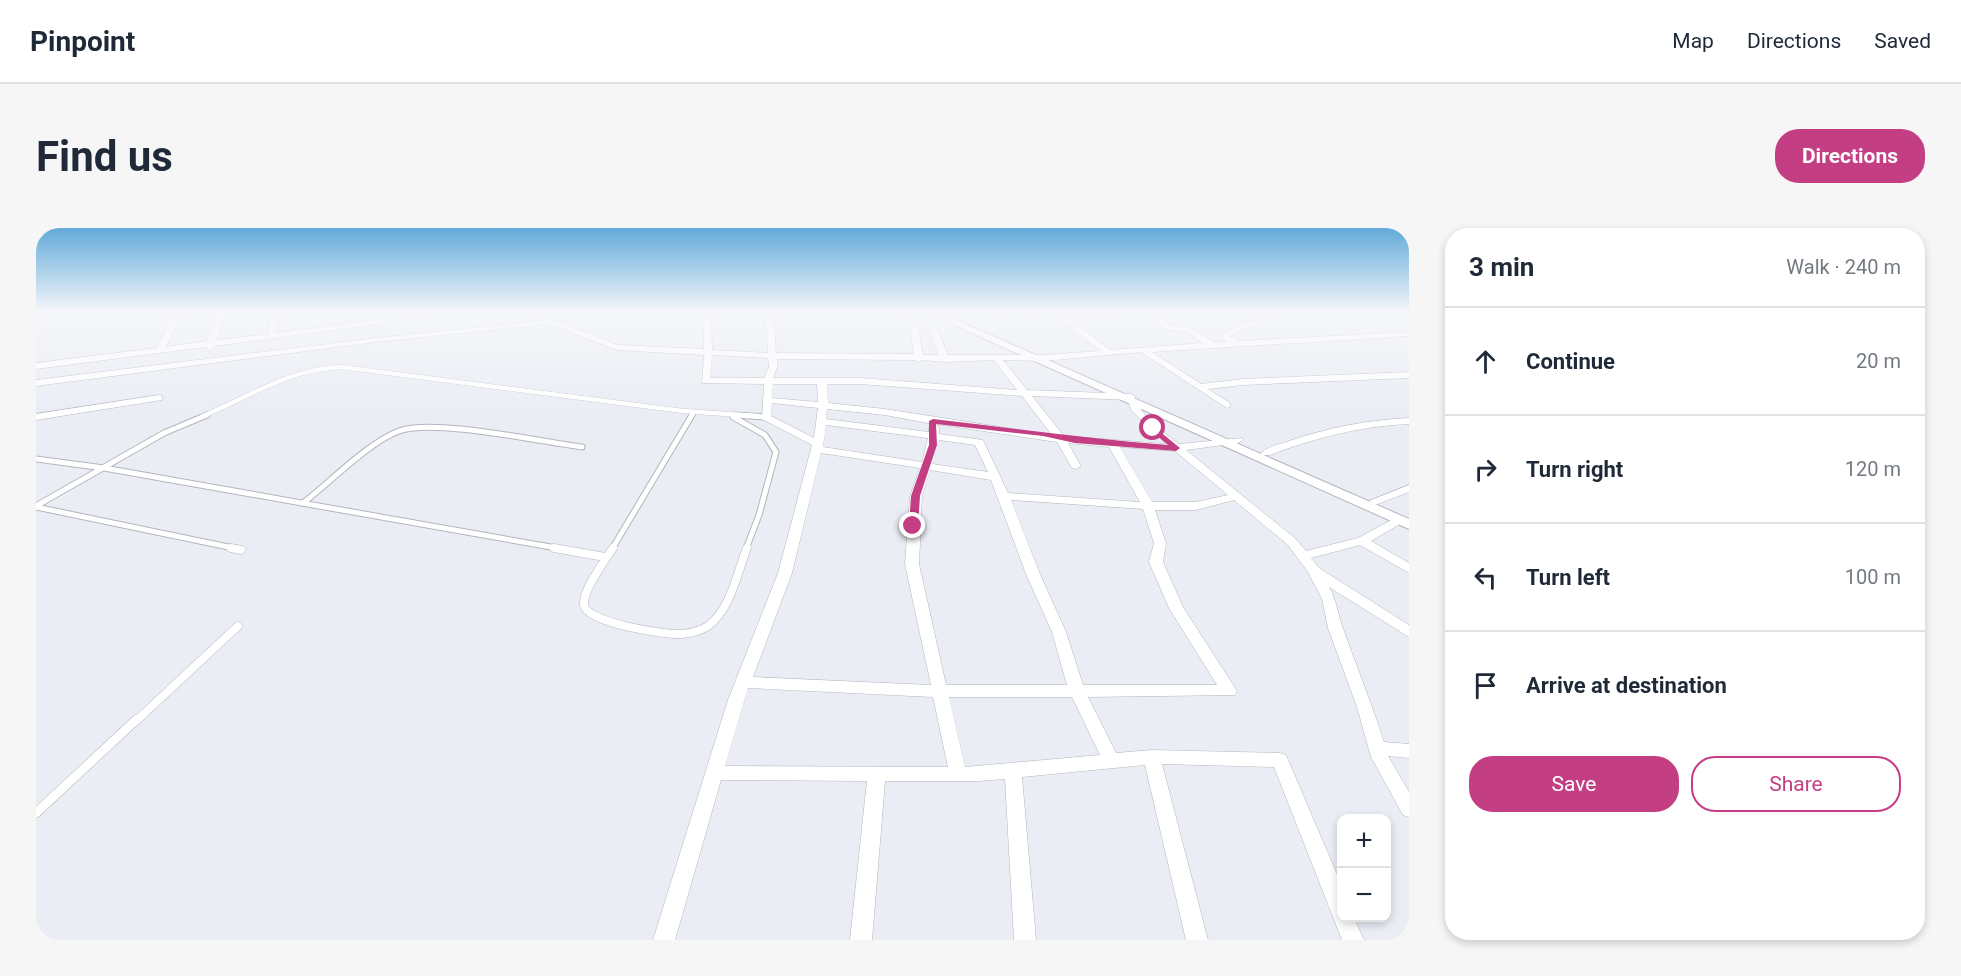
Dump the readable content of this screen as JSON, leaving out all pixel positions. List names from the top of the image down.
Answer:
{
  "page": {
    "header": "Pinpoint",
    "nav": ["Map", "Directions", "Saved"],
    "buttons": [
      "Directions",
      ["Save", "Share"]
    ],
    "title": "Find us",
    "heading": ["3 min", "Walk · 240 m"],
    "list": [
      ["Continue", "20 m"],
      ["Turn right", "120 m"],
      ["Turn left", "100 m"],
      "Arrive at destination"
    ],
    "map_buttons": ["+", "−"]
  }
}
